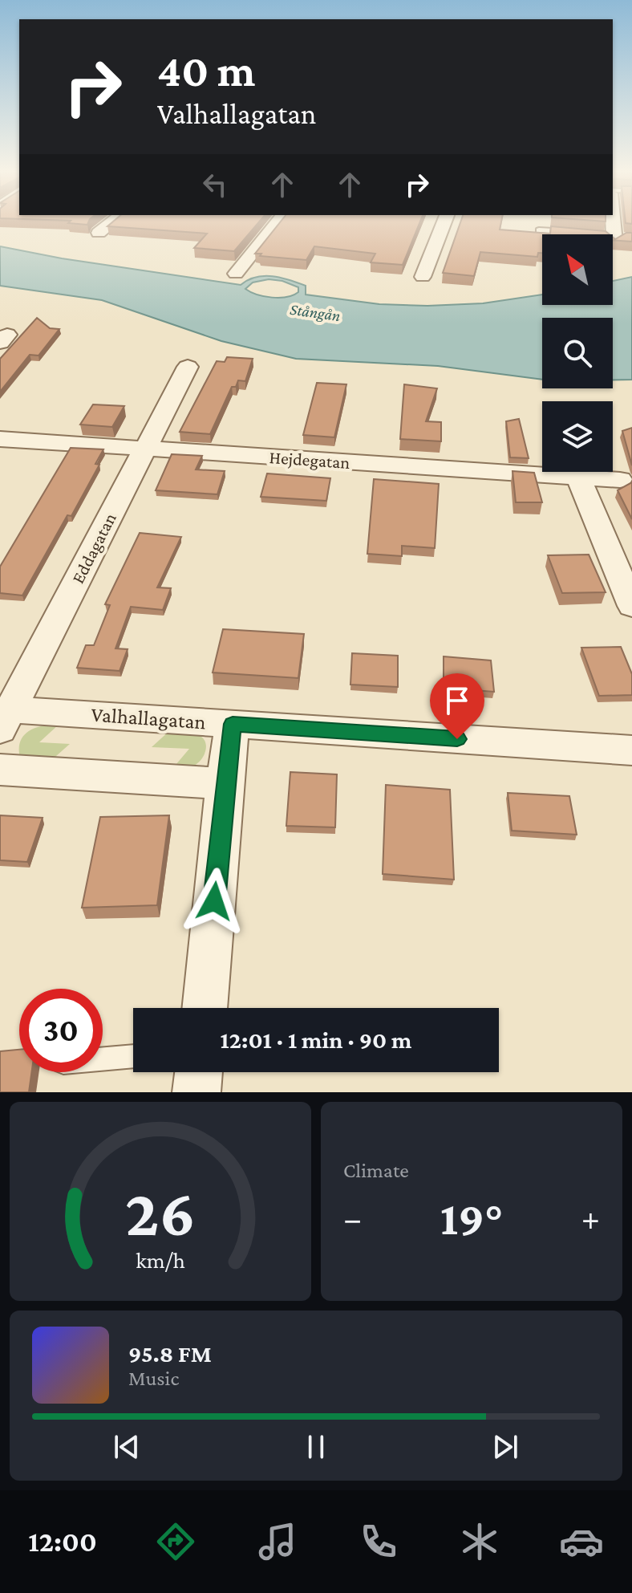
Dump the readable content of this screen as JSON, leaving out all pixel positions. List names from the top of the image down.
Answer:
{
  "streets": {
    "street": ["Hejdegatan", "Eddagatan", "Valhallagatan"]
  },
  "crossings": [
    ["Hejdegatan", "Eddagatan"],
    ["Eddagatan", "Valhallagatan"]
  ],
  "water": ["Stångån"],
  "north": "top left",
  "page": {
    "turn": ["40 m", "Valhallagatan"],
    "limit": "30",
    "trip": "12:01 · 1 min · 90 m",
    "tile": "Climate",
    "heat": ["−", "19°", "+"],
    "song": ["95.8 FM", "Music"],
    "tabs": "12:00",
    "gauge": ["26", "km/h"]
  }
}
